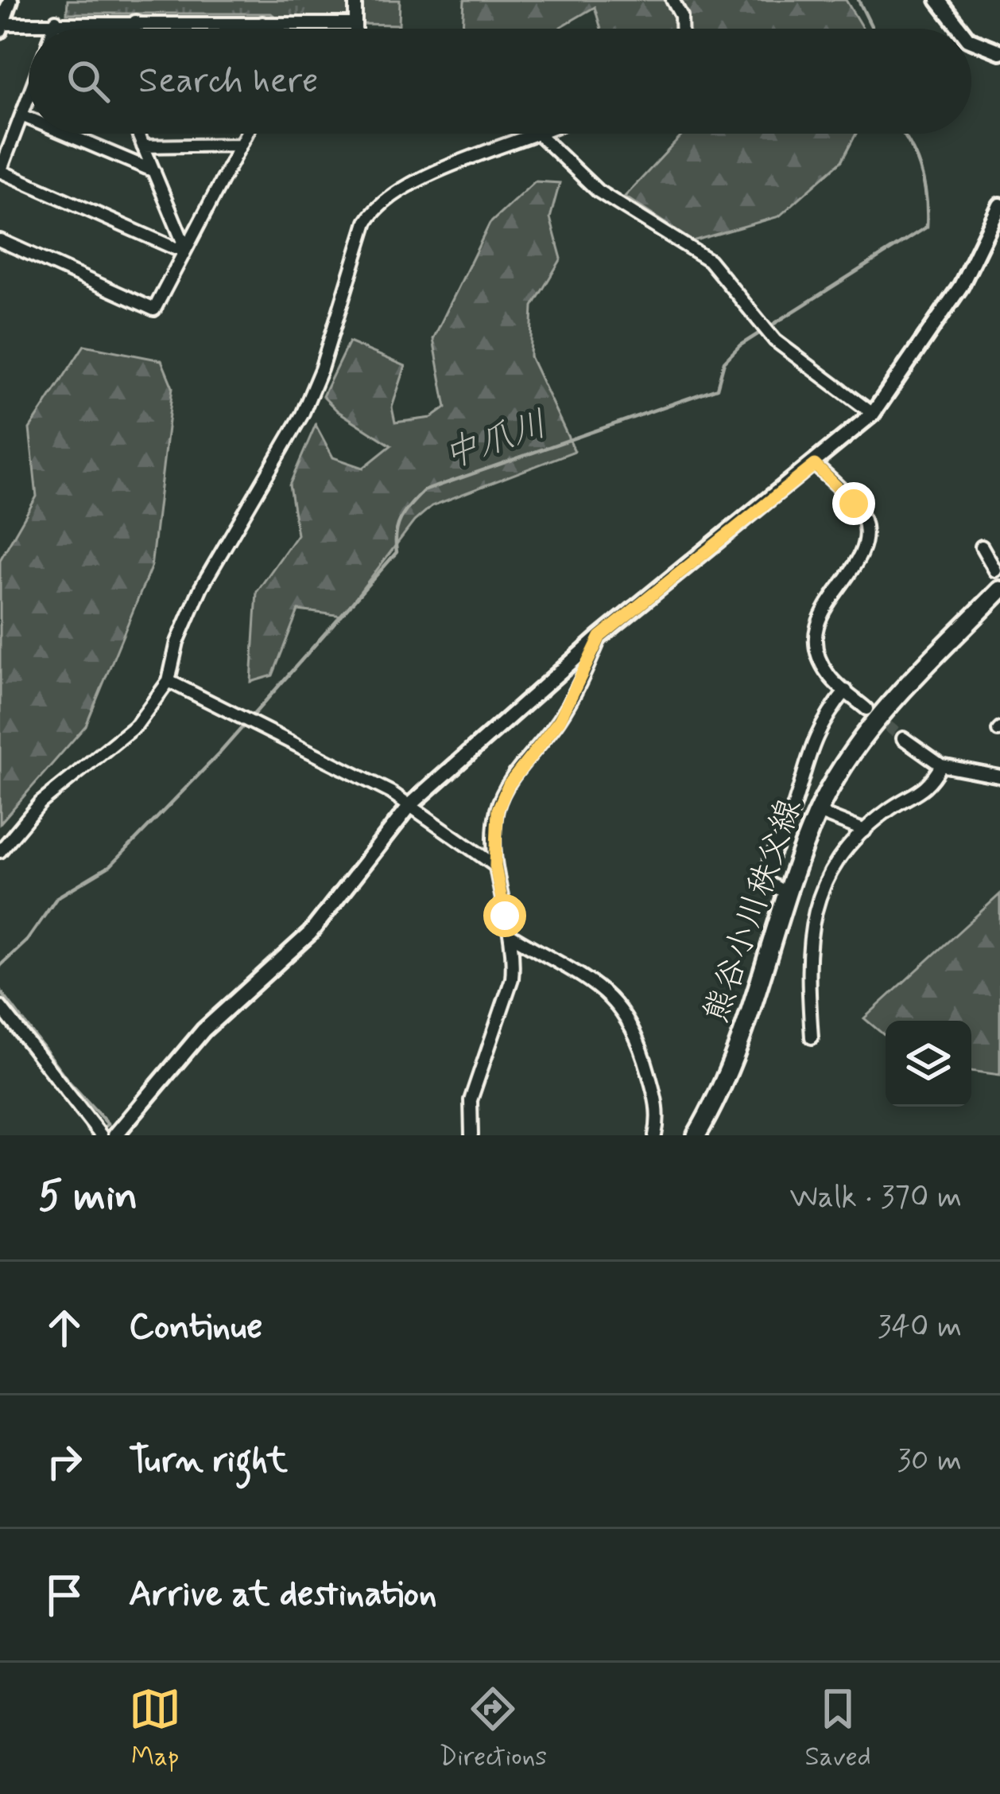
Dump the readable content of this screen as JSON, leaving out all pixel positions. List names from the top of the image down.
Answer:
{
  "streets": {
    "main road": ["熊谷小川秩父線"]
  },
  "water": ["中爪川"],
  "page": {
    "search": "Search here",
    "heading": ["5 min", "Walk · 370 m"],
    "list": [
      ["Continue", "340 m"],
      ["Turn right", "30 m"],
      "Arrive at destination"
    ],
    "nav": ["Map", "Directions", "Saved"]
  }
}
